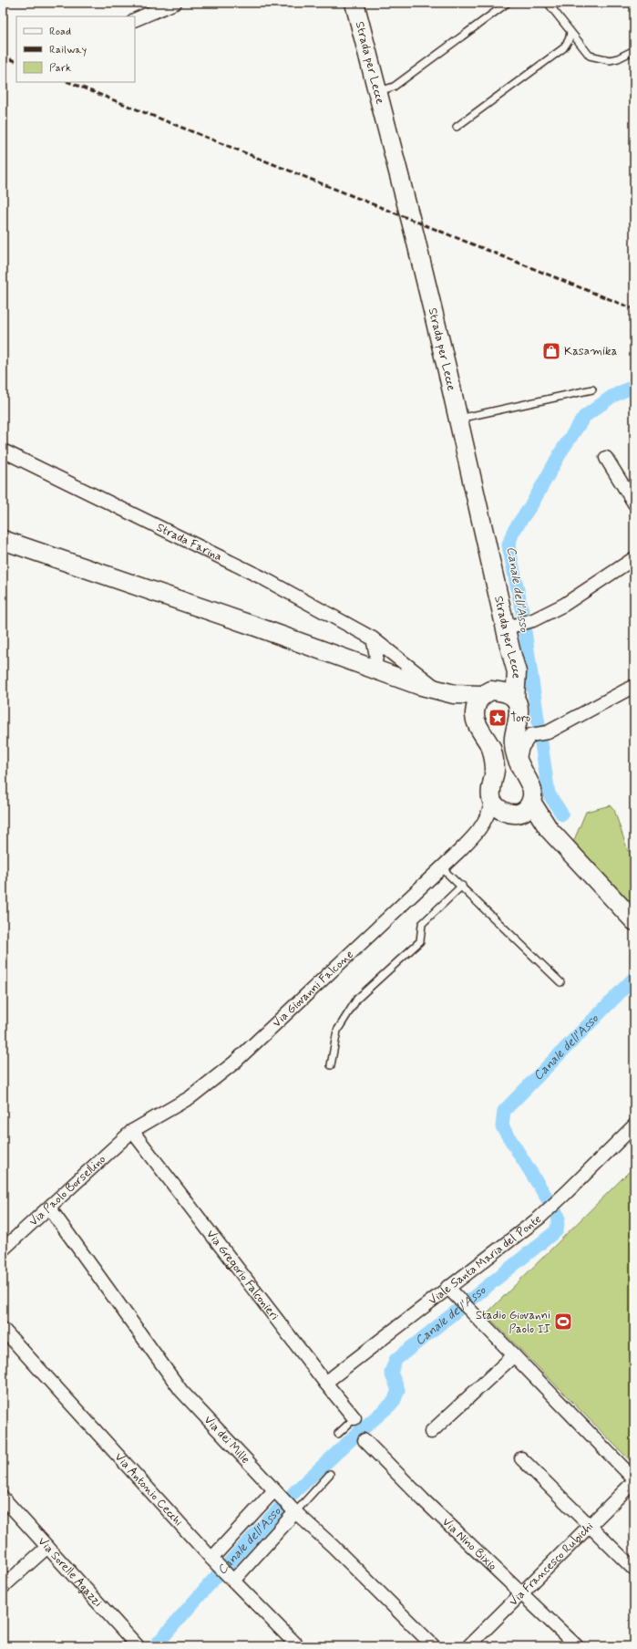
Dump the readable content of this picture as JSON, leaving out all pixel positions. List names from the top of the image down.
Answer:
{
  "streets": {
    "main road": ["Strada per Lecce"],
    "street": [
      "Strada Farina",
      "Via Giovanni Falcone",
      "Via Paolo Borsellino",
      "Viale Santa Maria del Ponte",
      "Via Gregorio Falconieri",
      "Via dei Mille",
      "Via Antonio Cecchi",
      "Via Nino Bixio",
      "Via Francesco Rubichi",
      "Via Sorelle Agazzi"
    ]
  },
  "crossings": [
    ["Strada per Lecce", "Via Giovanni Falcone"],
    ["Via Giovanni Falcone", "Via Paolo Borsellino"],
    ["Via Giovanni Falcone", "Via Gregorio Falconieri"],
    ["Via Paolo Borsellino", "Via Gregorio Falconieri"],
    ["Via Paolo Borsellino", "Via dei Mille"],
    ["Viale Santa Maria del Ponte", "Via Gregorio Falconieri"],
    ["Via Nino Bixio", "Via Francesco Rubichi"]
  ],
  "water": ["Canale dell'Asso"],
  "places": {
    "shop": ["Kasamika"],
    "place": ["Toro"],
    "sports": ["Stadio Giovanni Paolo II"]
  },
  "legend": ["Road", "Railway", "Park"]
}
